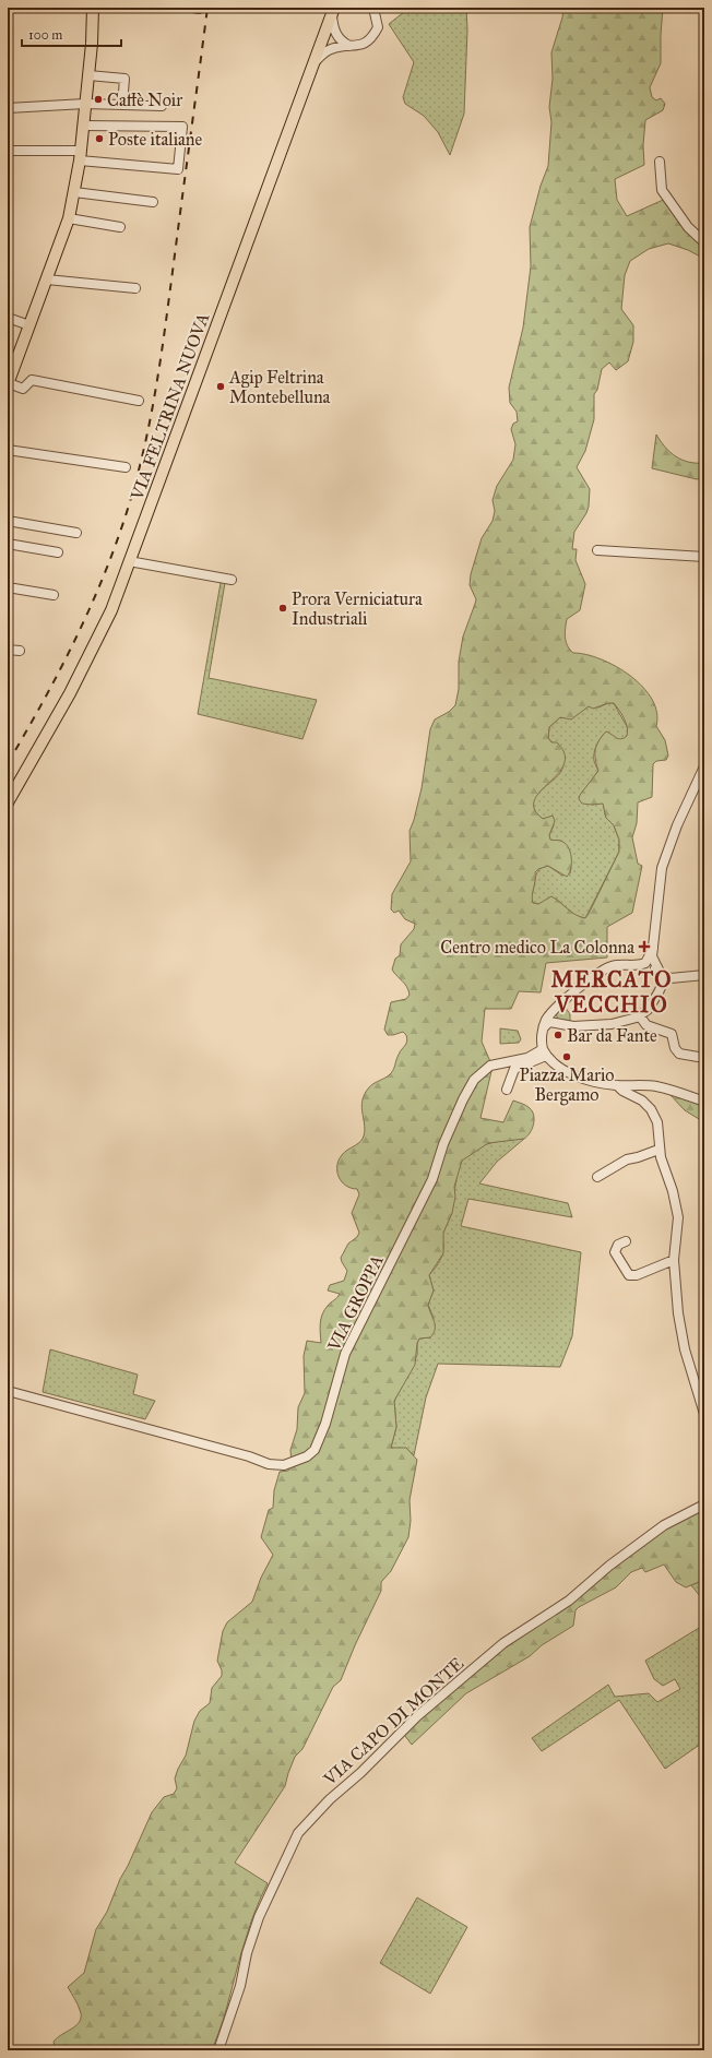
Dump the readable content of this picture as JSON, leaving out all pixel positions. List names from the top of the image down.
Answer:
{
  "streets": {
    "main road": ["VIA FELTRINA NUOVA"],
    "street": ["VIA GROPPA", "VIA CAPO DI MONTE"]
  },
  "districts": ["MERCATO VECCHIO"],
  "places": {
    "other": [
      "Caffè Noir",
      "Poste italiane",
      "Agip Feltrina Montebelluna",
      "Prora Verniciatura Industriali",
      "Bar da Fante",
      "Piazza Mario Bergamo"
    ],
    "health": ["Centro medico La Colonna"]
  },
  "scale_bar": "100 m"
}
